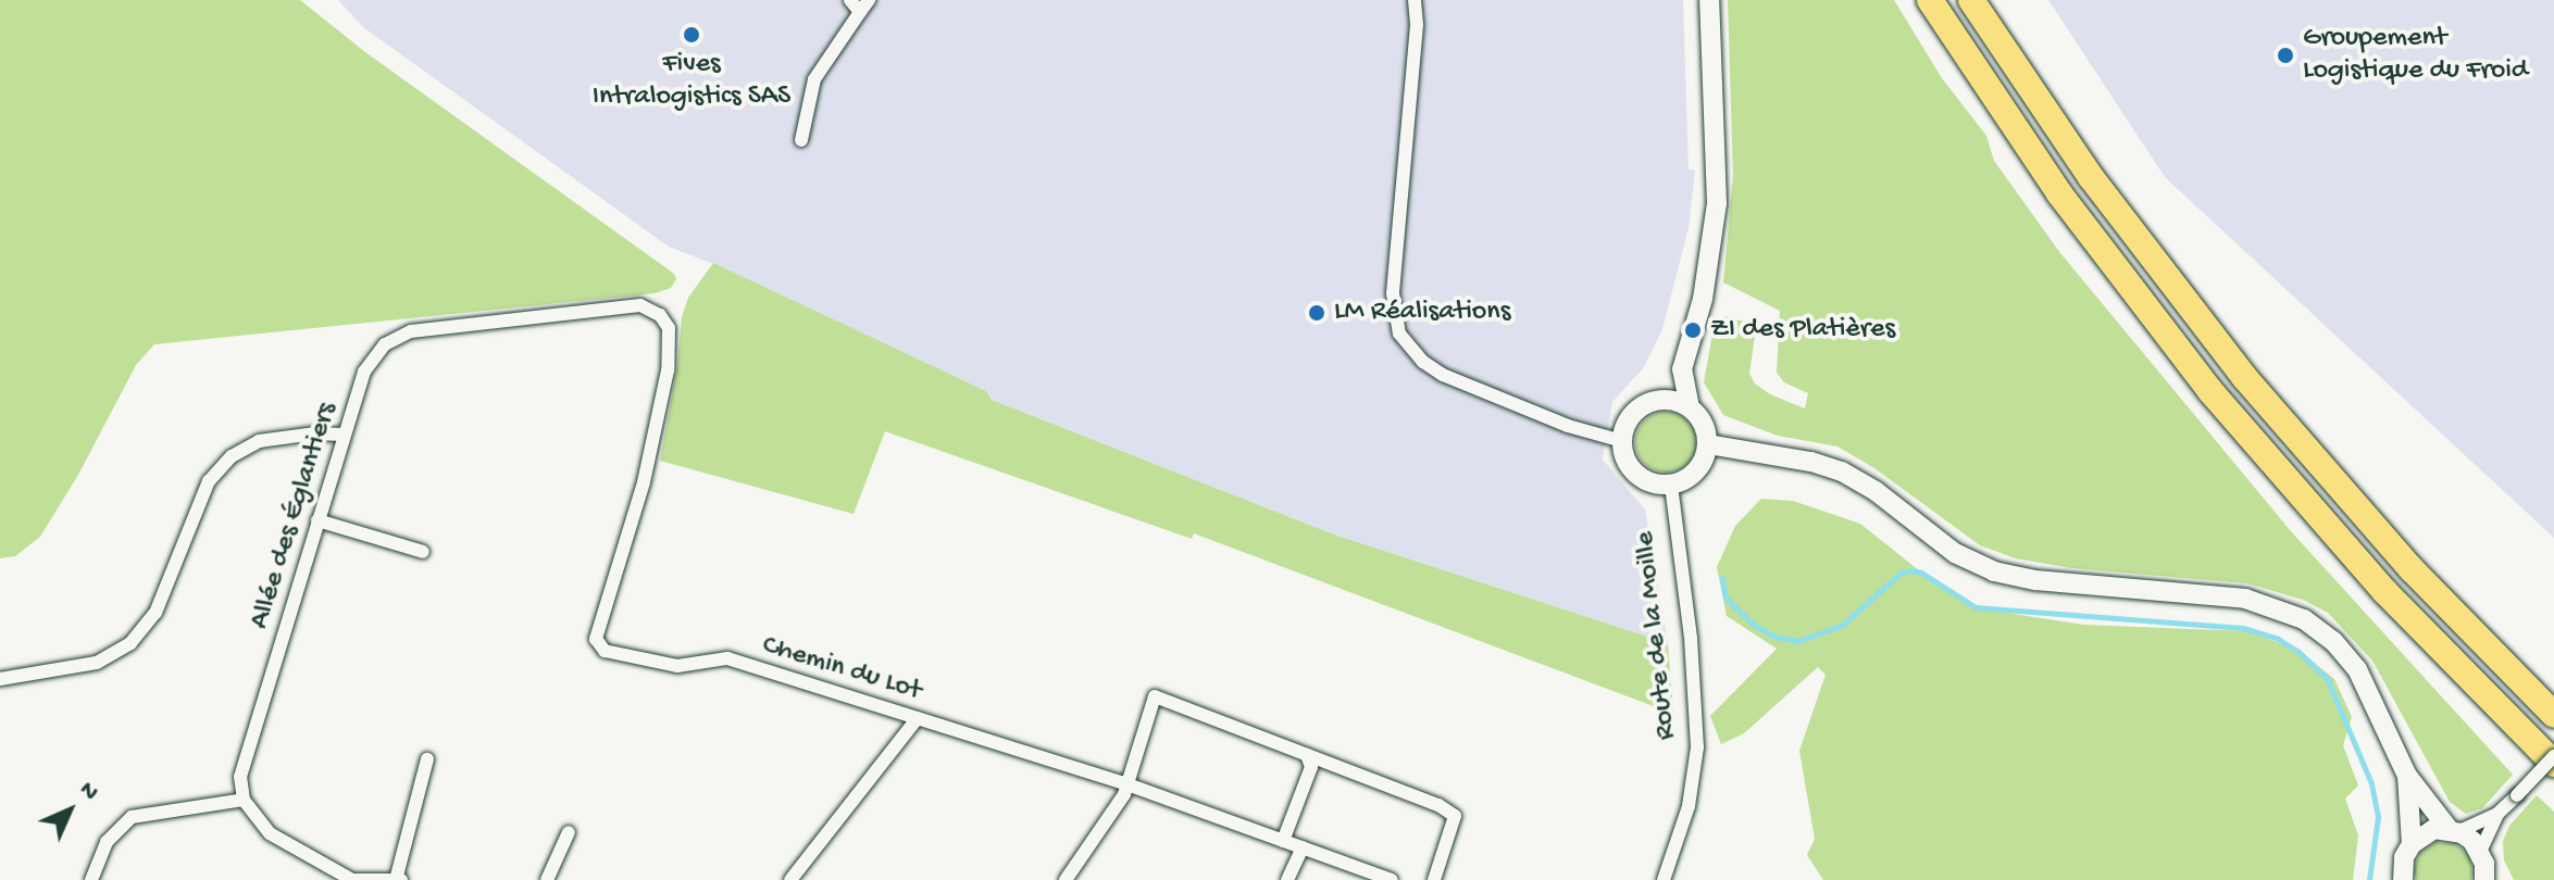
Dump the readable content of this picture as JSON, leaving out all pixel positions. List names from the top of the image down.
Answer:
{
  "streets": {
    "street": ["Allée des Églantiers", "Route de la Moille", "Chemin du Lot"]
  },
  "crossings": [
    ["Allée des Églantiers", "Chemin du Lot"]
  ],
  "places": [
    "Fives Intralogistics SAS",
    "Groupement Logistique du Froid",
    "LM Réalisations",
    "ZI des Platières"
  ],
  "north": "top right"
}
